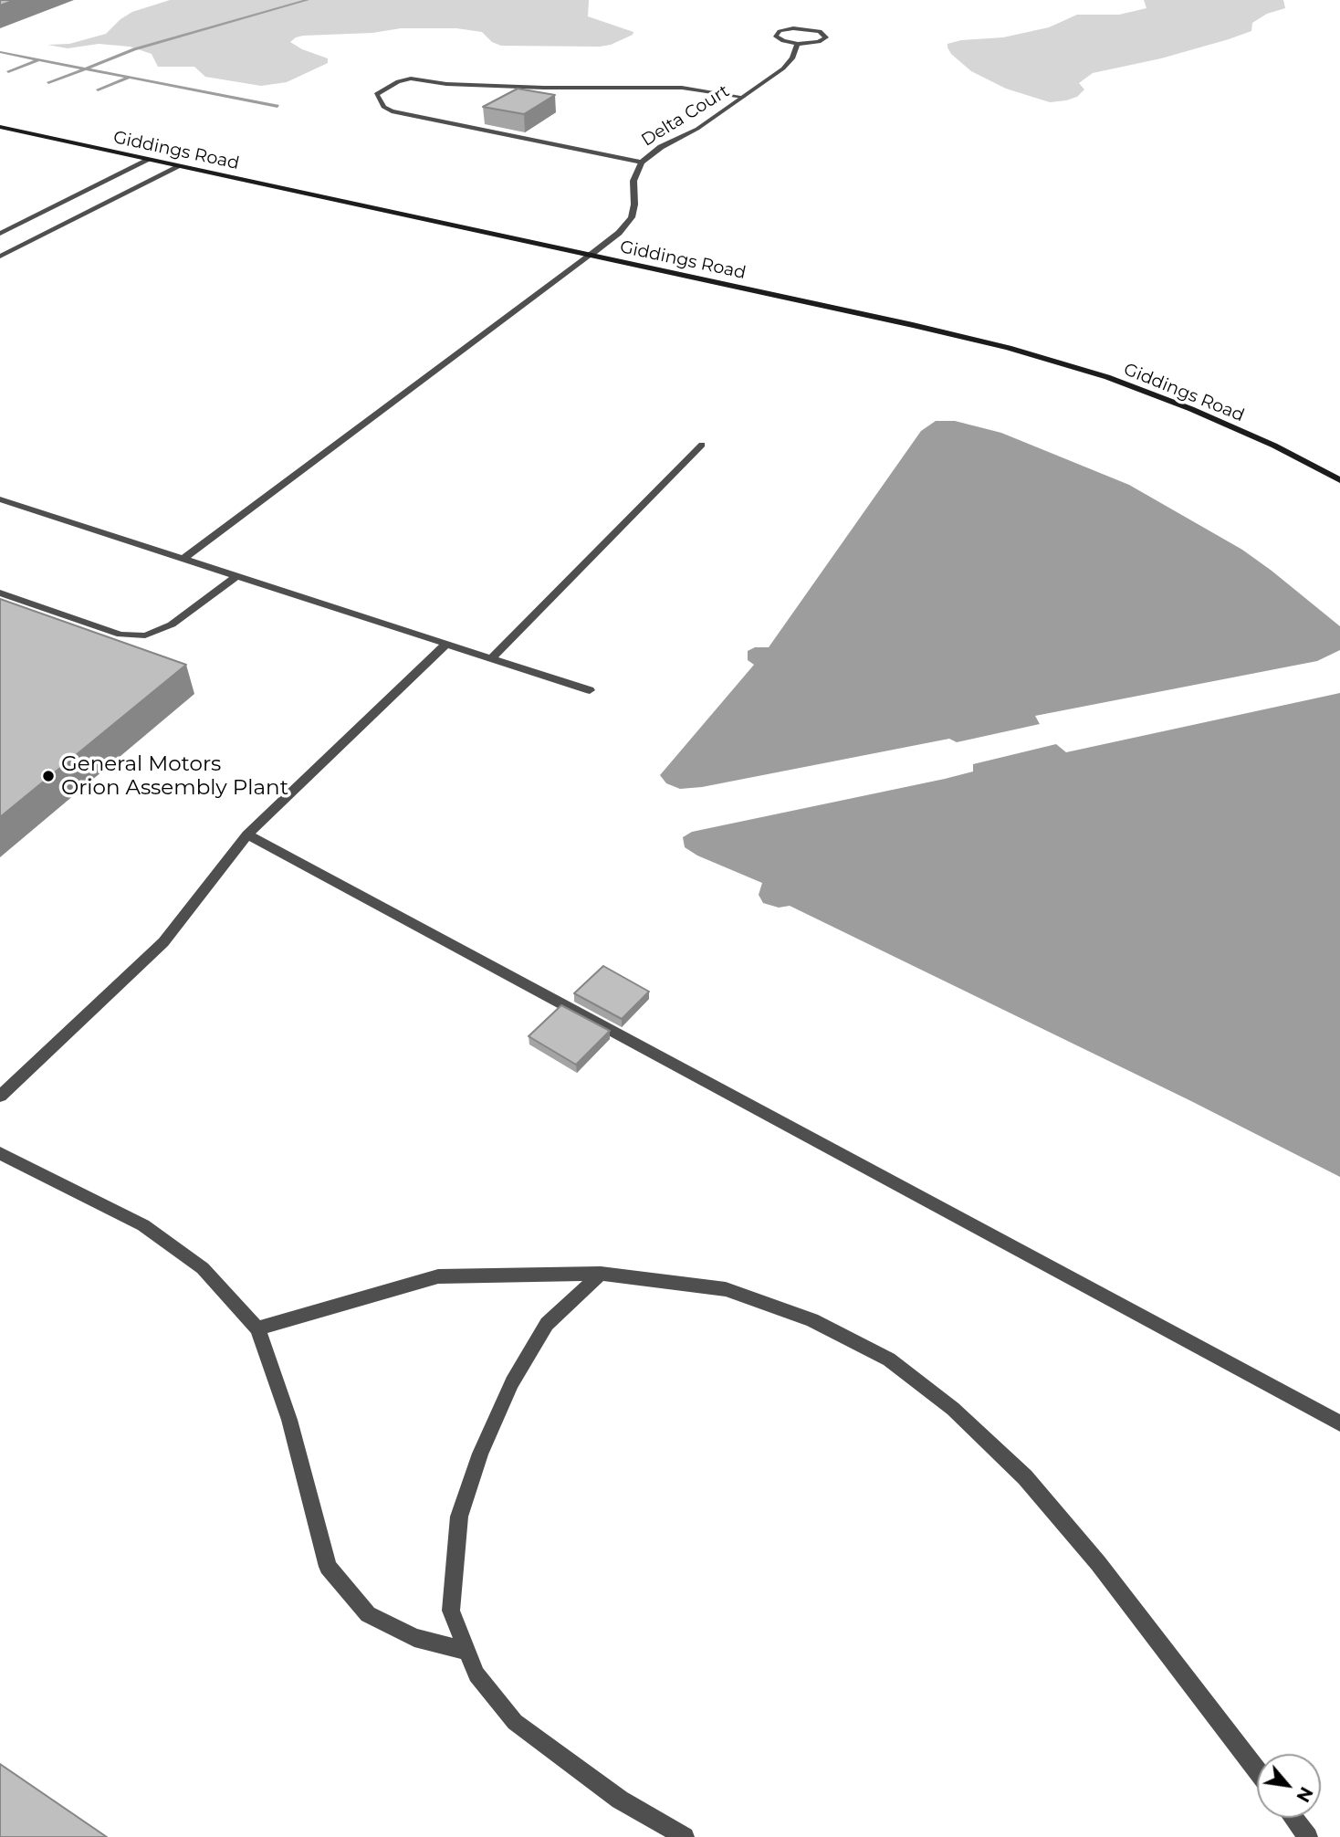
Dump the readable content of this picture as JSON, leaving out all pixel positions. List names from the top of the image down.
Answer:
{
  "streets": {
    "main road": ["Giddings Road"],
    "street": ["Delta Court"]
  },
  "crossings": [
    ["Delta Court", "Giddings Road"]
  ],
  "places": ["General Motors Orion Assembly Plant"],
  "north": "bottom right"
}
